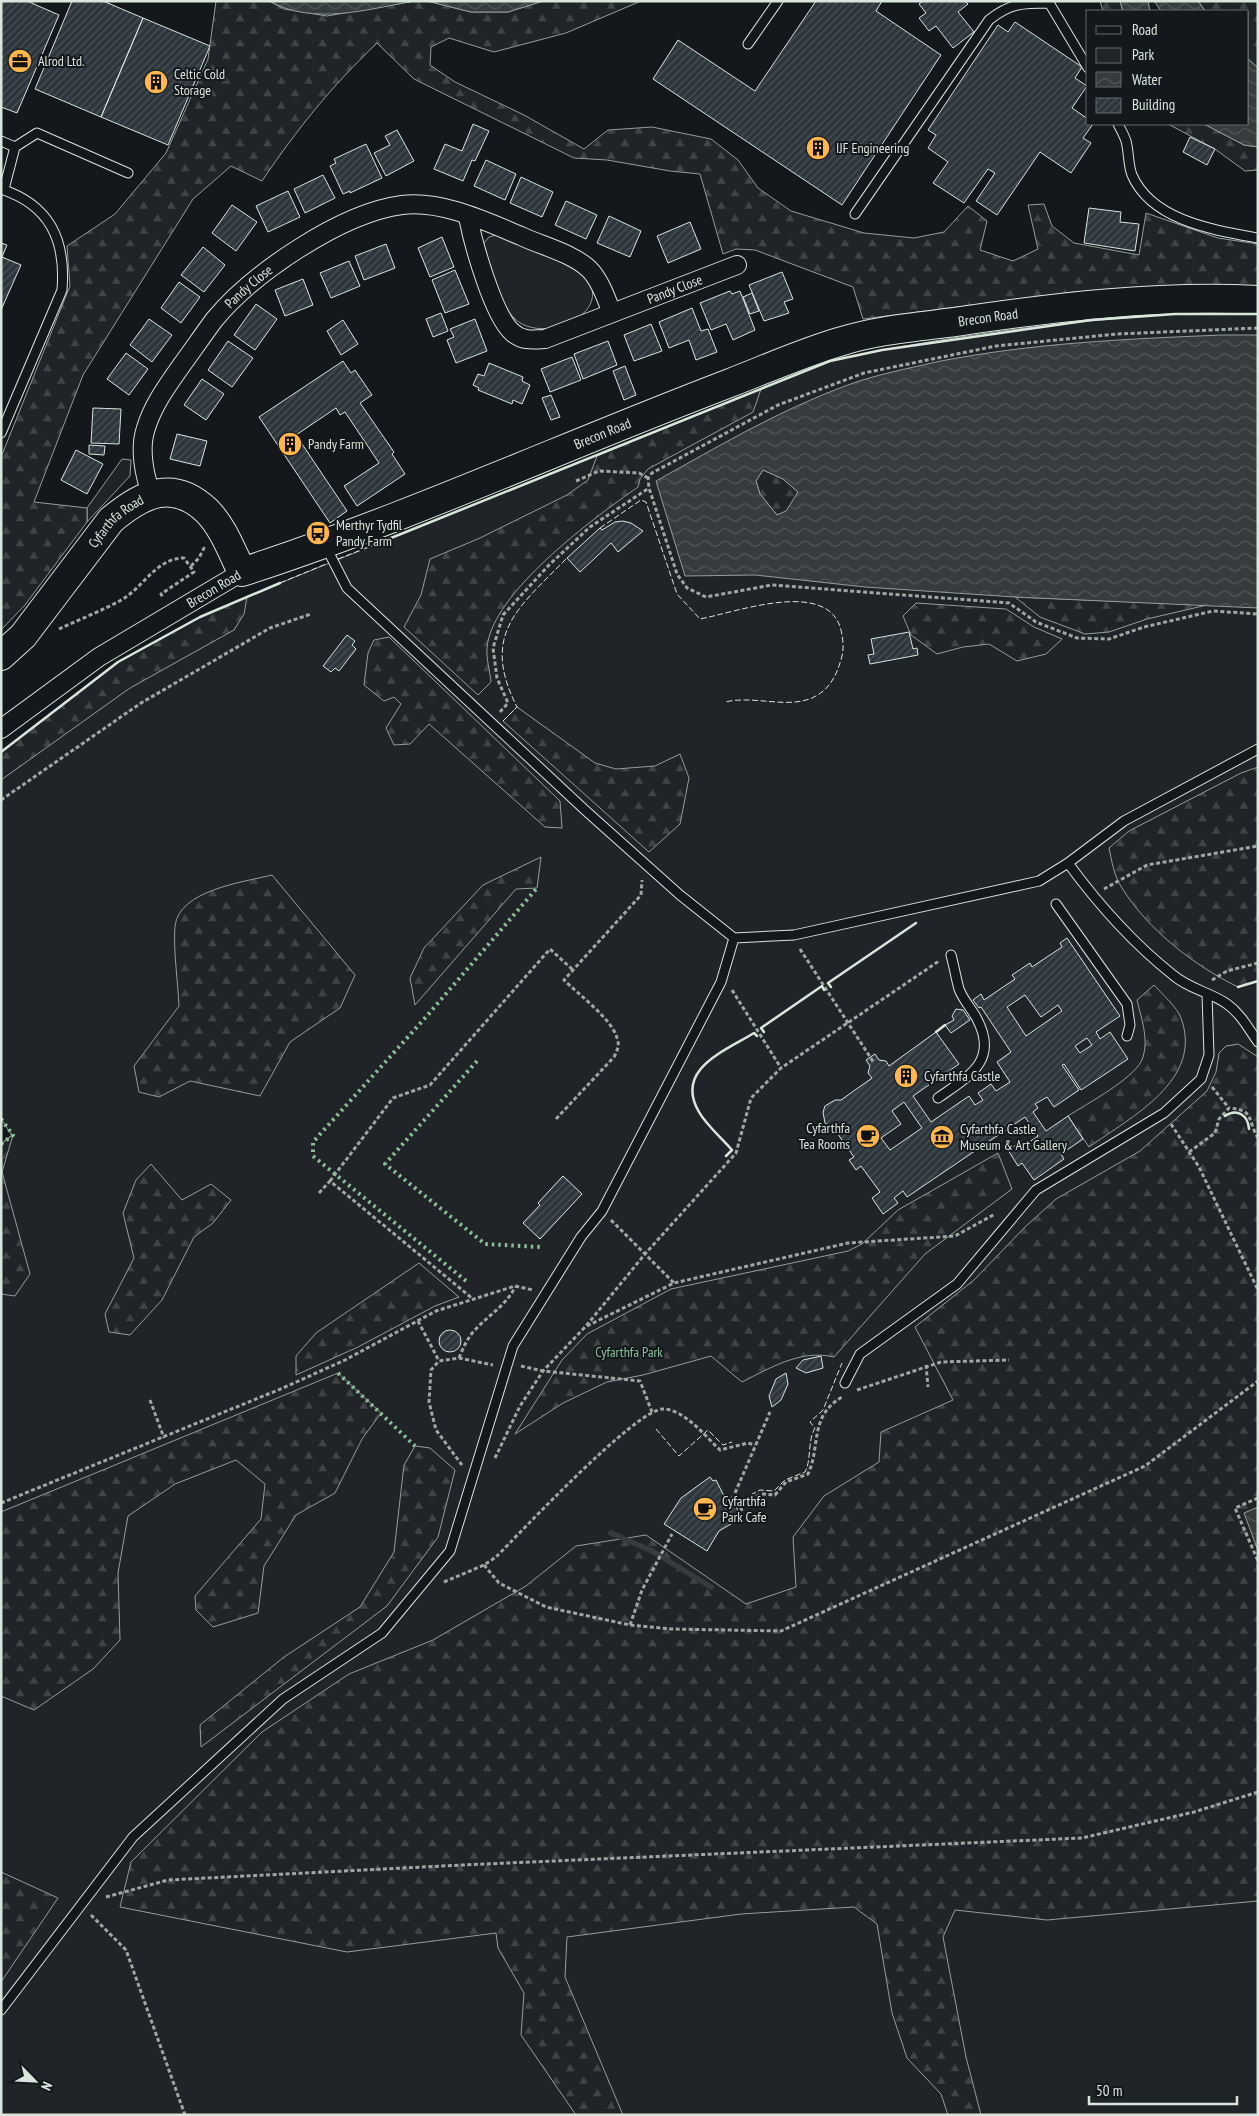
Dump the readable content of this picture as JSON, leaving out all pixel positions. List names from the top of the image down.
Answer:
{
  "streets": {
    "main road": ["Brecon Road", "Cyfarthfa Road"],
    "street": ["Pandy Close"]
  },
  "crossings": [
    ["Pandy Close", "Cyfarthfa Road"],
    ["Brecon Road", "Cyfarthfa Road"]
  ],
  "parks": ["Cyfarthfa Park"],
  "places": {
    "office": ["Alrod Ltd."],
    "building": [
      "Celtic Cold Storage",
      "IJF Engineering",
      "Pandy Farm",
      "Cyfarthfa Castle"
    ],
    "bus stop": ["Merthyr Tydfil Pandy Farm"],
    "cafe": ["Cyfarthfa Tea Rooms", "Cyfarthfa Park Cafe"],
    "museum": ["Cyfarthfa Castle Museum & Art Gallery"]
  },
  "legend": [
    "Road",
    "Park",
    "Water",
    "Building"
  ],
  "scale_bar": "50 m",
  "north": "bottom right"
}
